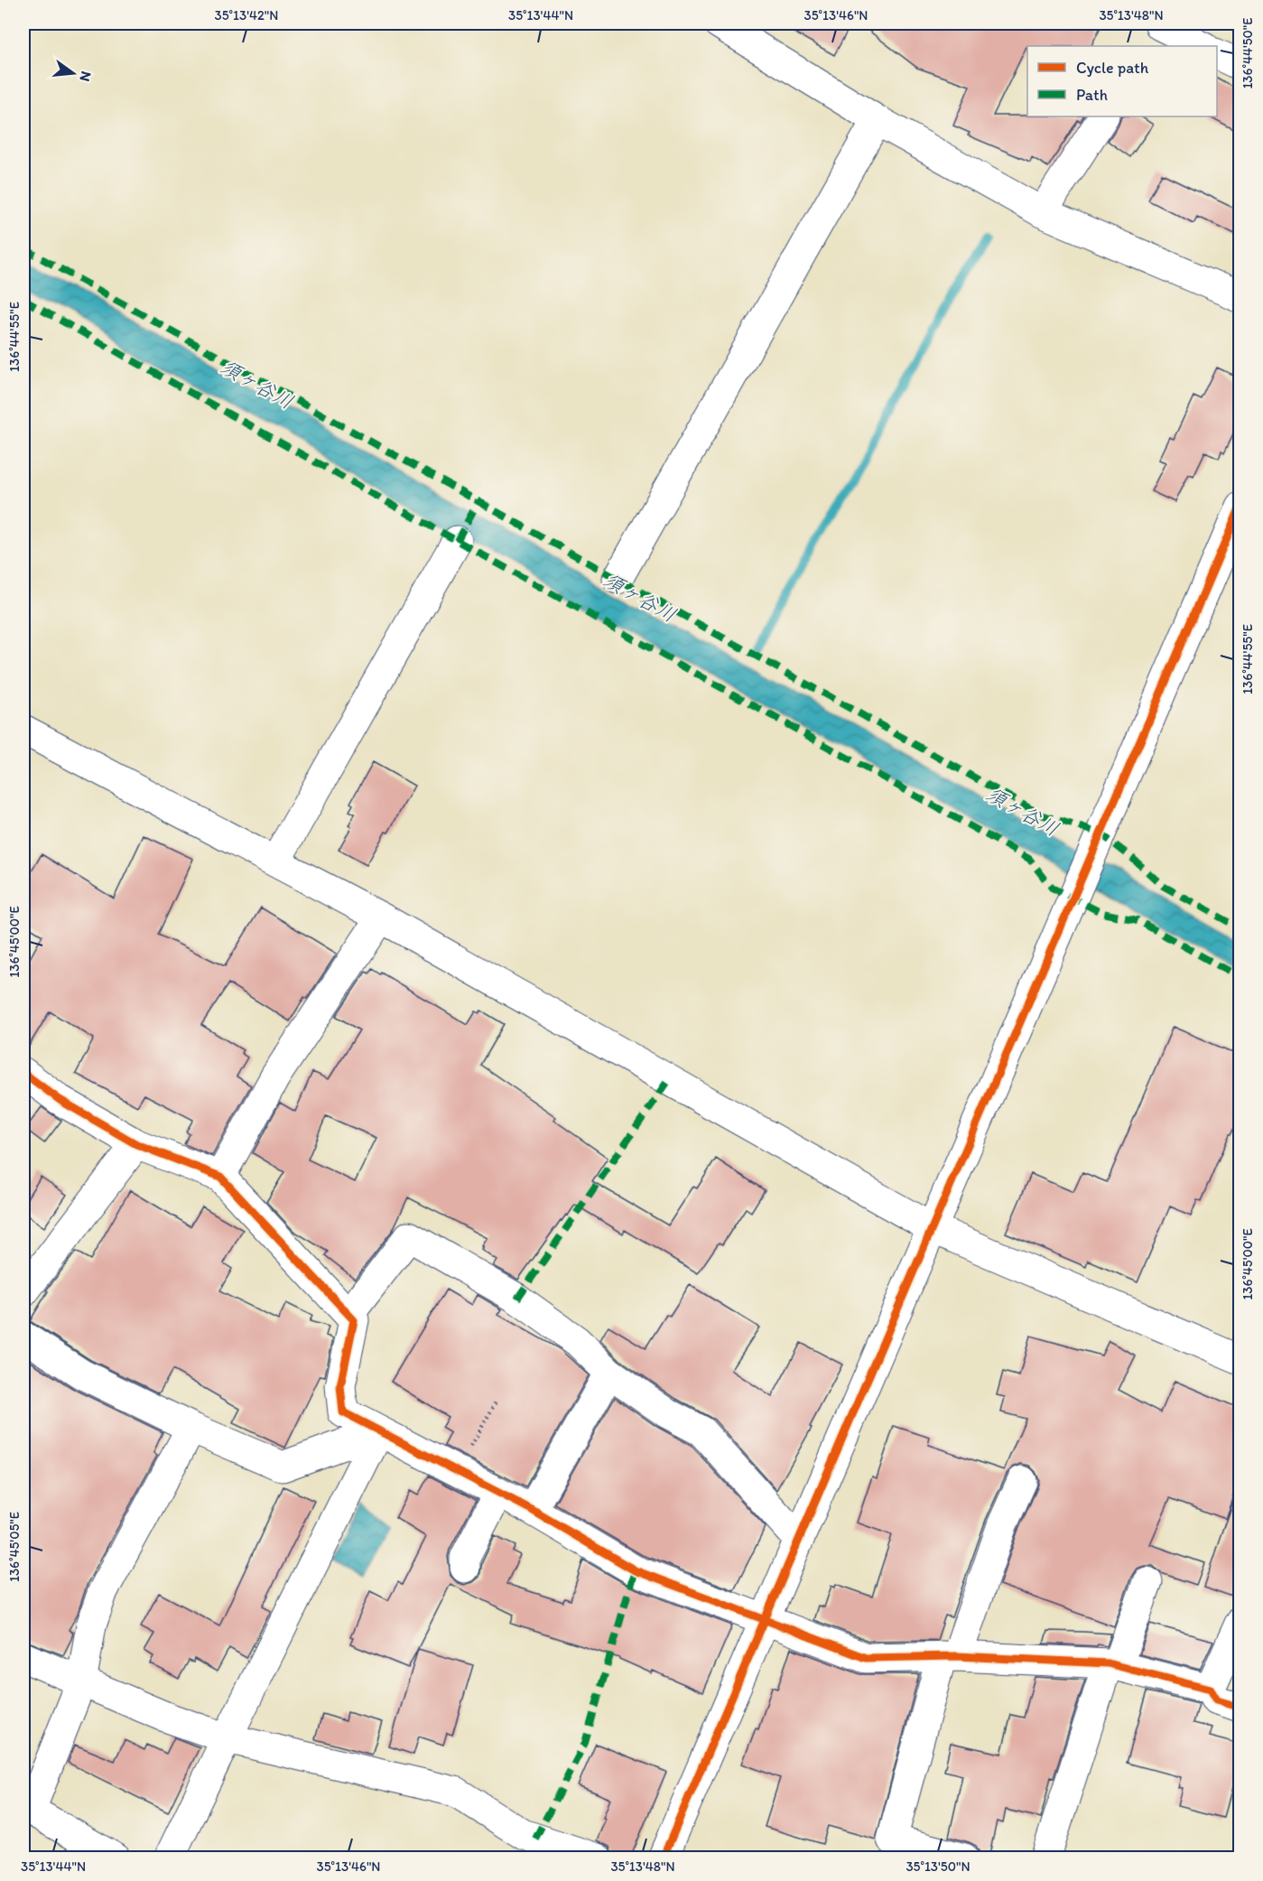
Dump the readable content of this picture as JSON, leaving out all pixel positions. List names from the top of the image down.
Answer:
{
  "water": ["須ヶ谷川"],
  "legend": ["Cycle path", "Path"],
  "north": "right",
  "coordinates": [
    "35°13'42\"N",
    "35°13'44\"N",
    "35°13'46\"N",
    "35°13'48\"N",
    "136°44'50\"E",
    "136°44'55\"E",
    "136°45'00\"E",
    "136°45'05\"E",
    "35°13'50\"N"
  ]
}
